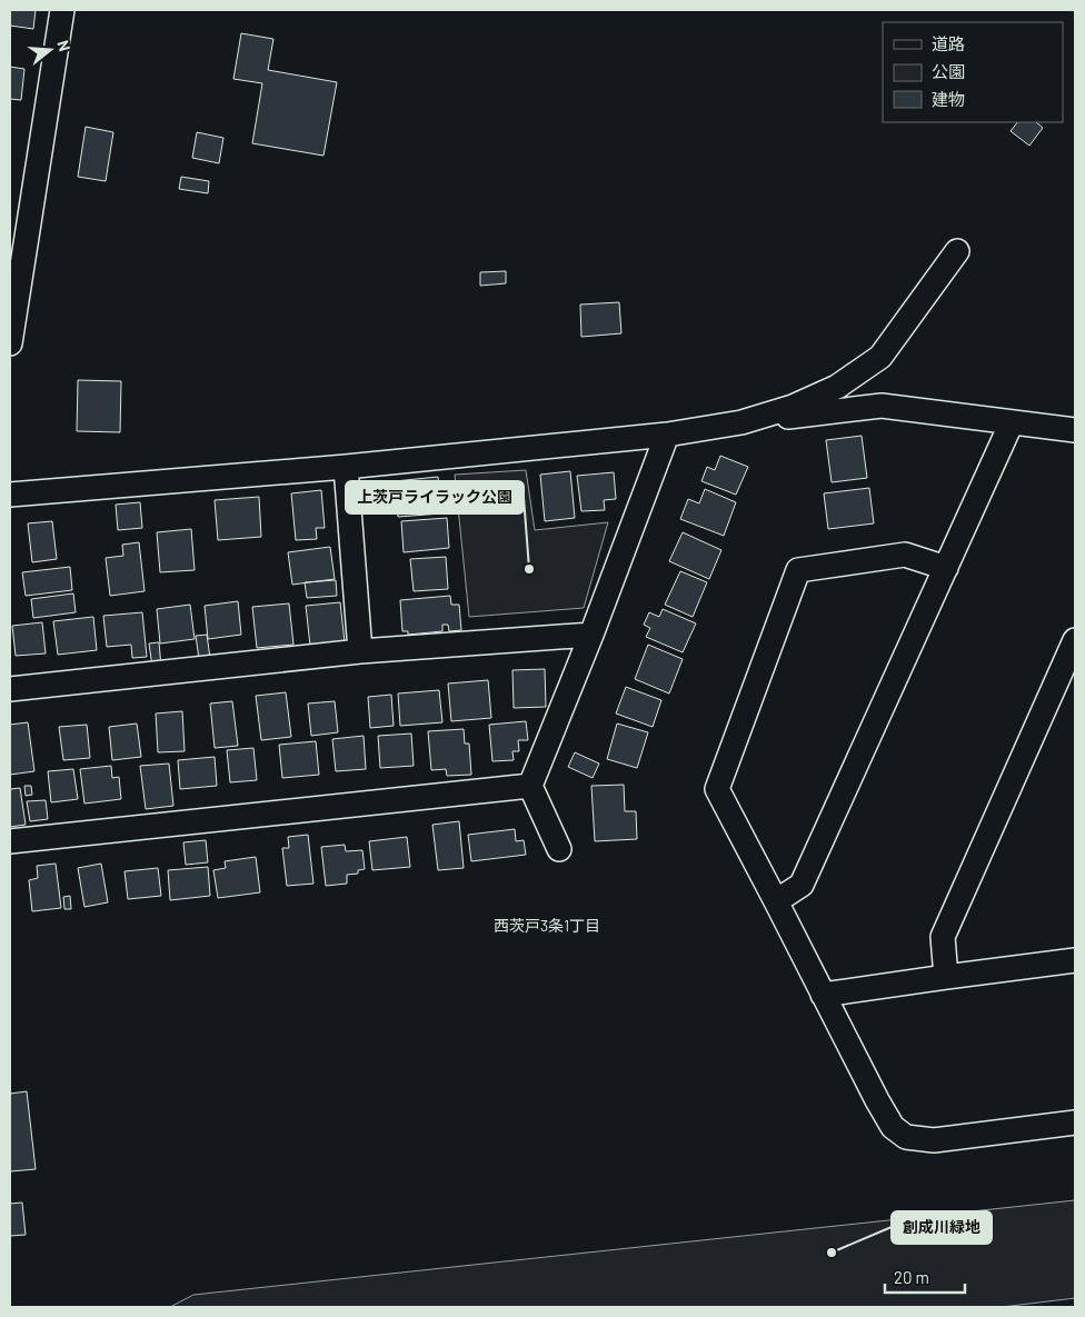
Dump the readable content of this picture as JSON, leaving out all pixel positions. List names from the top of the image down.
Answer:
{
  "districts": ["西茨戸3条1丁目"],
  "places": ["上茨戸ライラック公園", "創成川緑地"],
  "legend": ["道路", "公園", "建物"],
  "scale_bar": "20 m",
  "north": "right"
}
